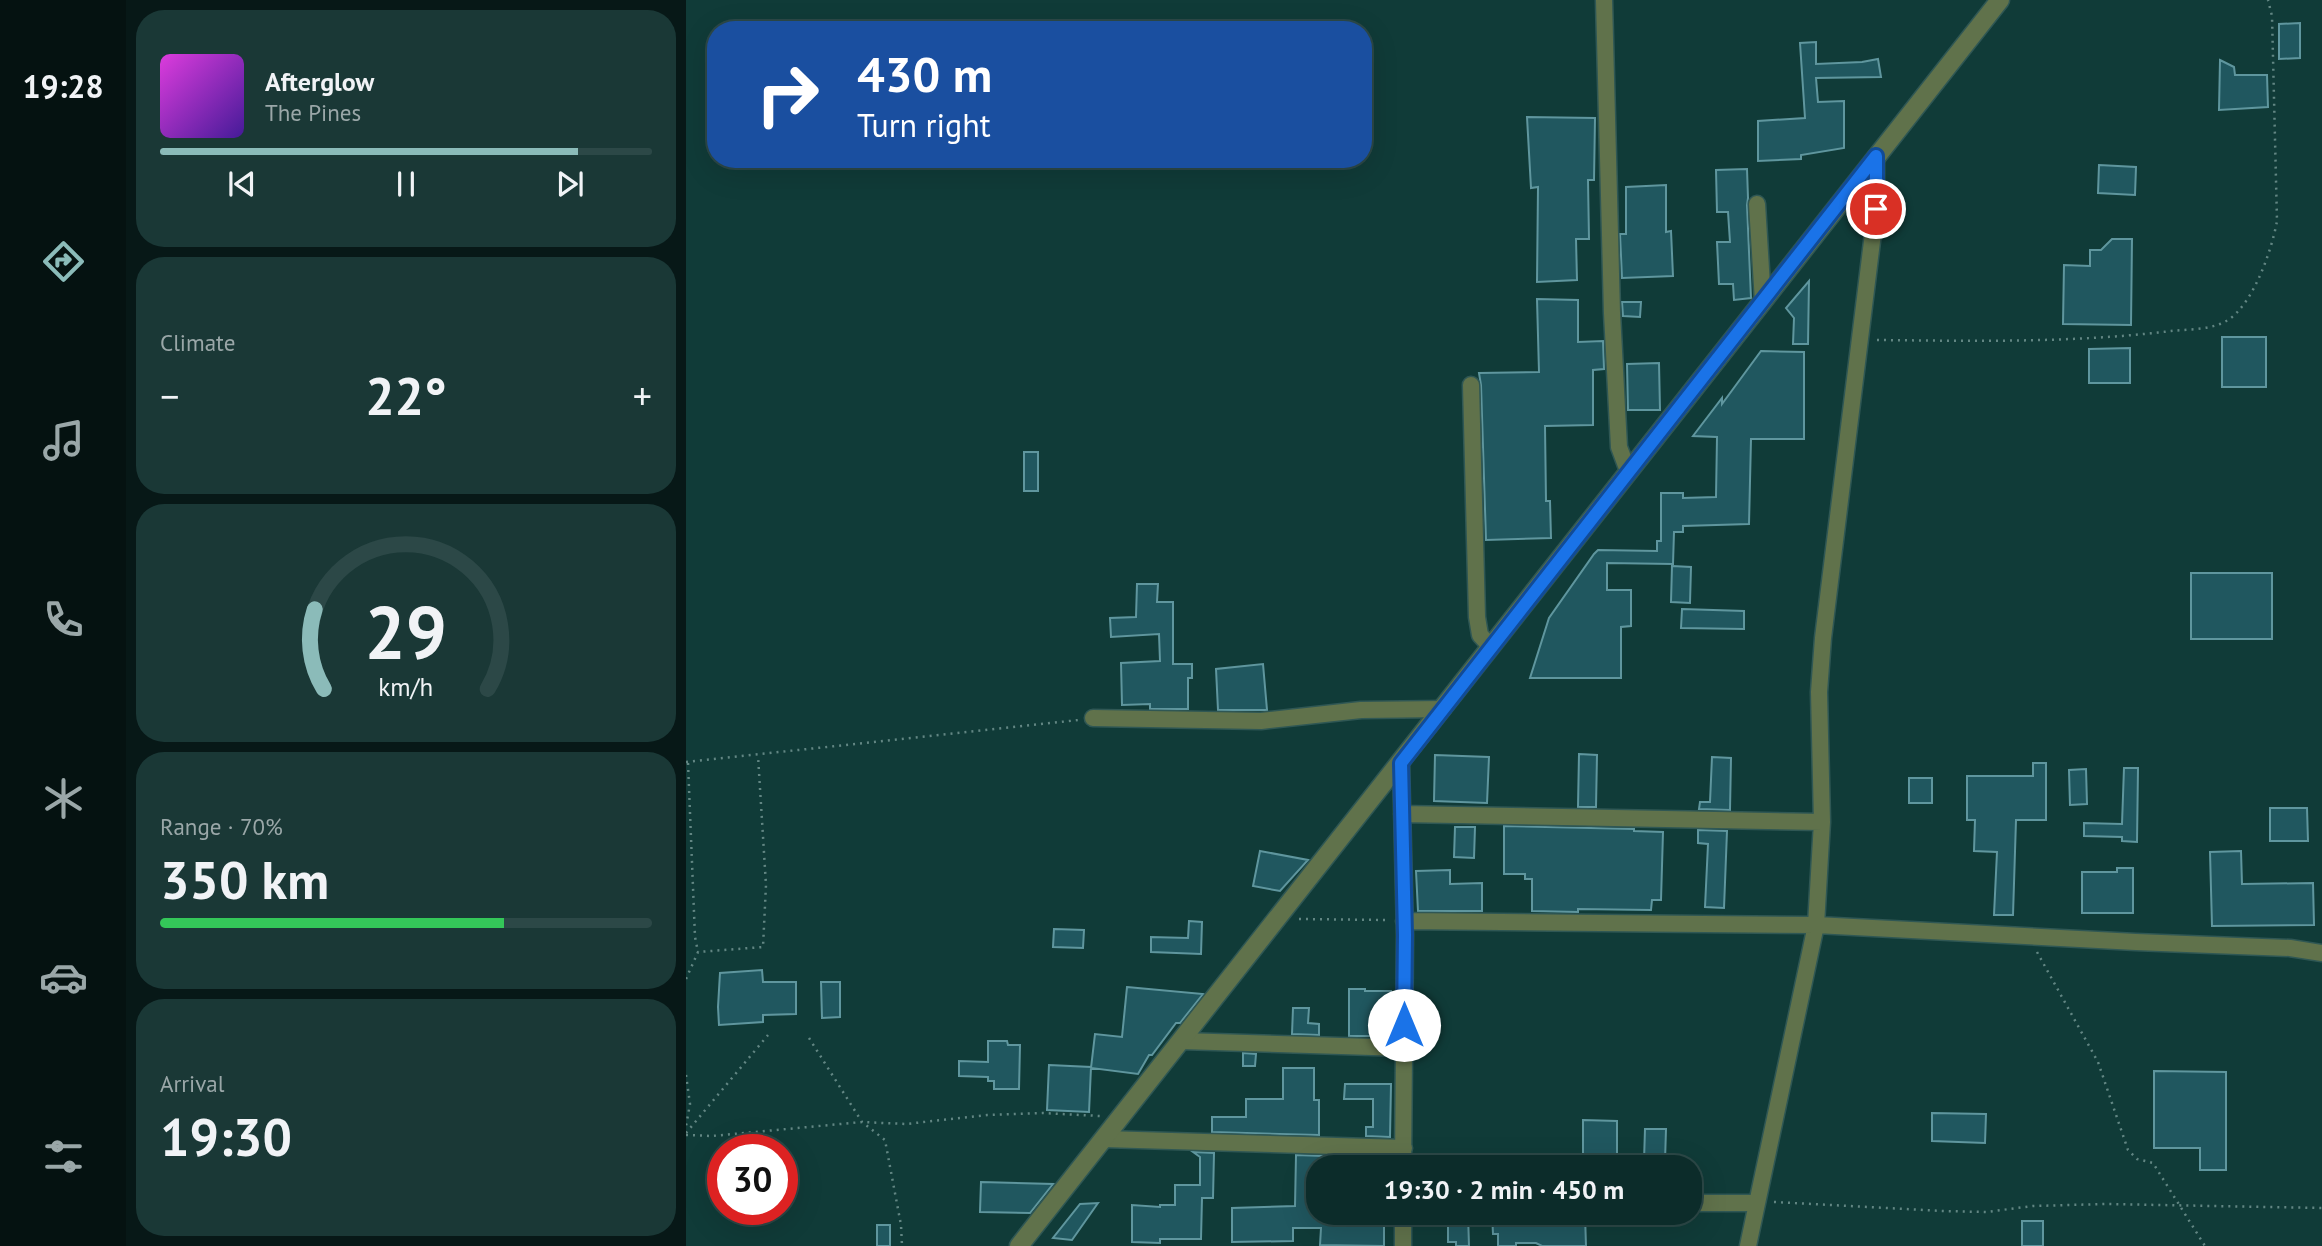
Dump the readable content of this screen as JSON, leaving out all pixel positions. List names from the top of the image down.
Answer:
{
  "page": {
    "tabs": "19:28",
    "turn": ["430 m", "Turn right"],
    "song": ["Afterglow", "The Pines"],
    "tile": [
      "Climate",
      ["Range · 70%", "350 km"],
      ["Arrival", "19:30"]
    ],
    "heat": ["−", "22°", "+"],
    "limit": "30",
    "trip": "19:30 · 2 min · 450 m",
    "gauge": ["29", "km/h"]
  }
}
